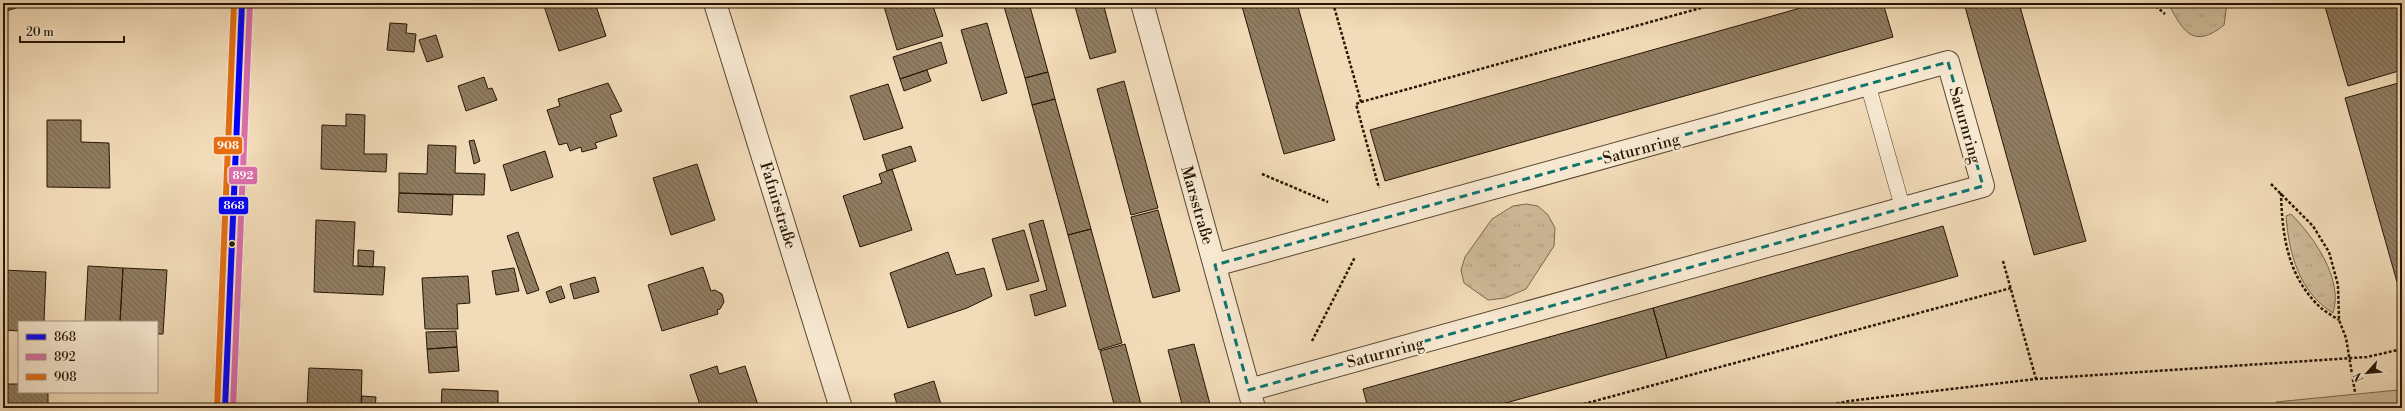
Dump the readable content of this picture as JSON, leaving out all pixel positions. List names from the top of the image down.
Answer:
{
  "streets": {
    "street": ["Saturnring", "Fafnirstraße", "Marsstraße"]
  },
  "crossings": [
    ["Saturnring", "Marsstraße"]
  ],
  "lines": ["transit line 868", "transit line 892", "transit line 908"],
  "legend": ["868", "892", "908"],
  "scale_bar": "20 m",
  "north": "bottom left"
}
